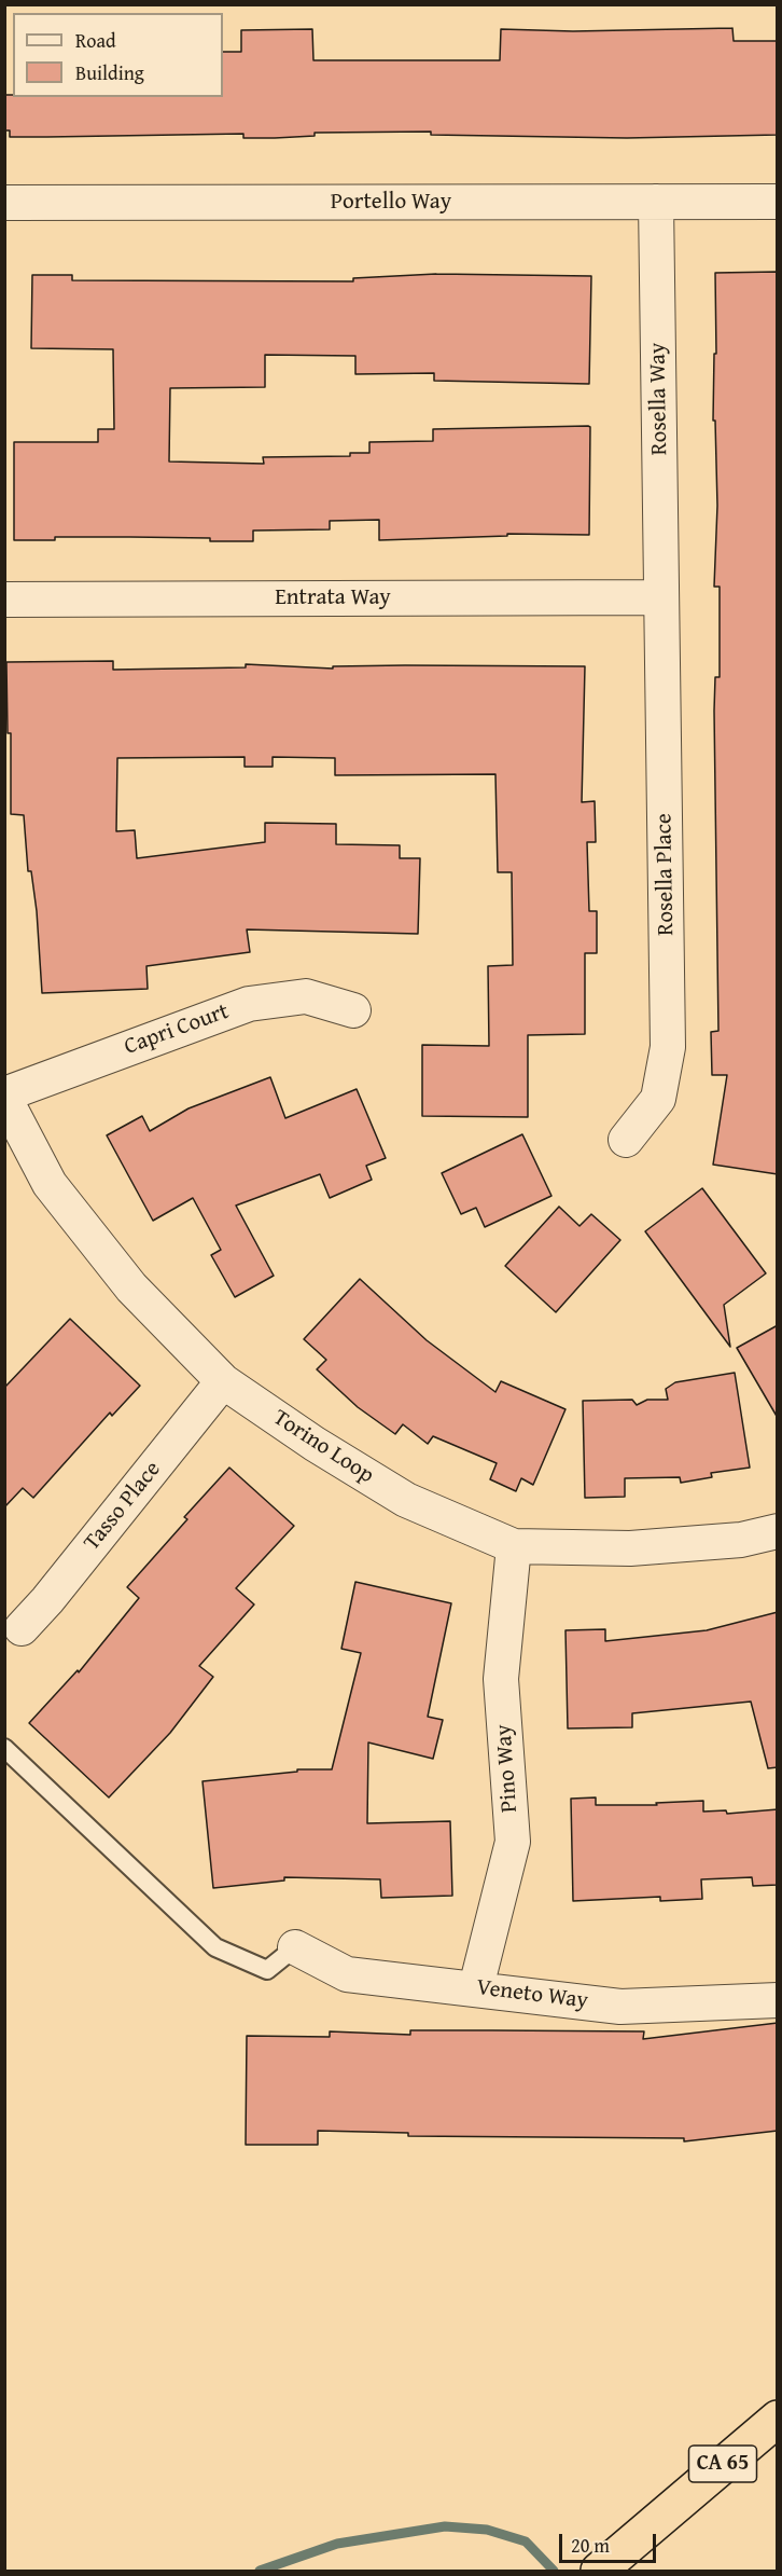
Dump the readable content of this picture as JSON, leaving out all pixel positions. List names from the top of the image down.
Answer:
{
  "streets": {
    "highway": ["CA 65"],
    "street": [
      "Portello Way",
      "Rosella Way",
      "Entrata Way",
      "Rosella Place",
      "Capri Court",
      "Torino Loop",
      "Tasso Place",
      "Pino Way",
      "Veneto Way"
    ]
  },
  "crossings": [
    ["Portello Way", "Rosella Way"],
    ["Rosella Way", "Entrata Way"],
    ["Rosella Way", "Rosella Place"],
    ["Entrata Way", "Rosella Place"],
    ["Capri Court", "Torino Loop"],
    ["Torino Loop", "Tasso Place"],
    ["Torino Loop", "Pino Way"],
    ["Pino Way", "Veneto Way"]
  ],
  "legend": ["Road", "Building"],
  "scale_bar": "20 m"
}
